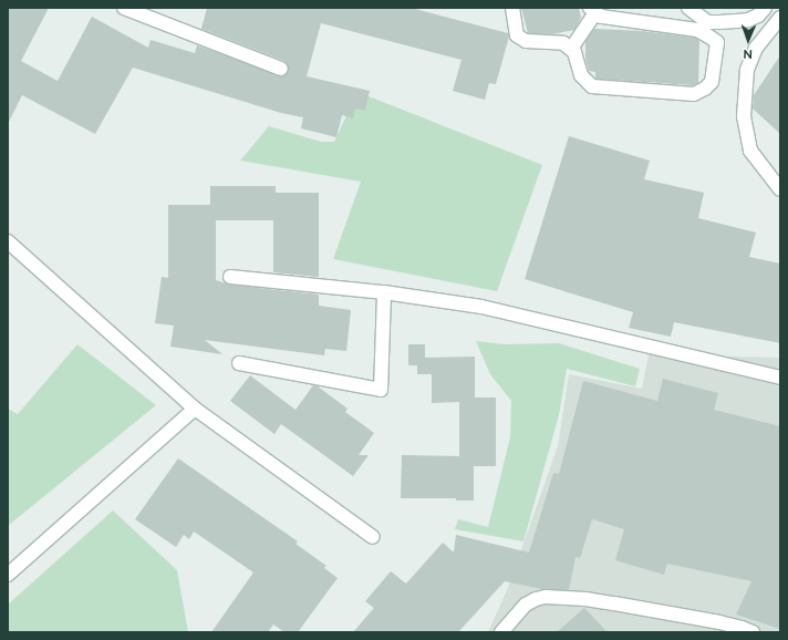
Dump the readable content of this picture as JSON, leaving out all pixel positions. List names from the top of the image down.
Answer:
{
  "north": "bottom"
}
